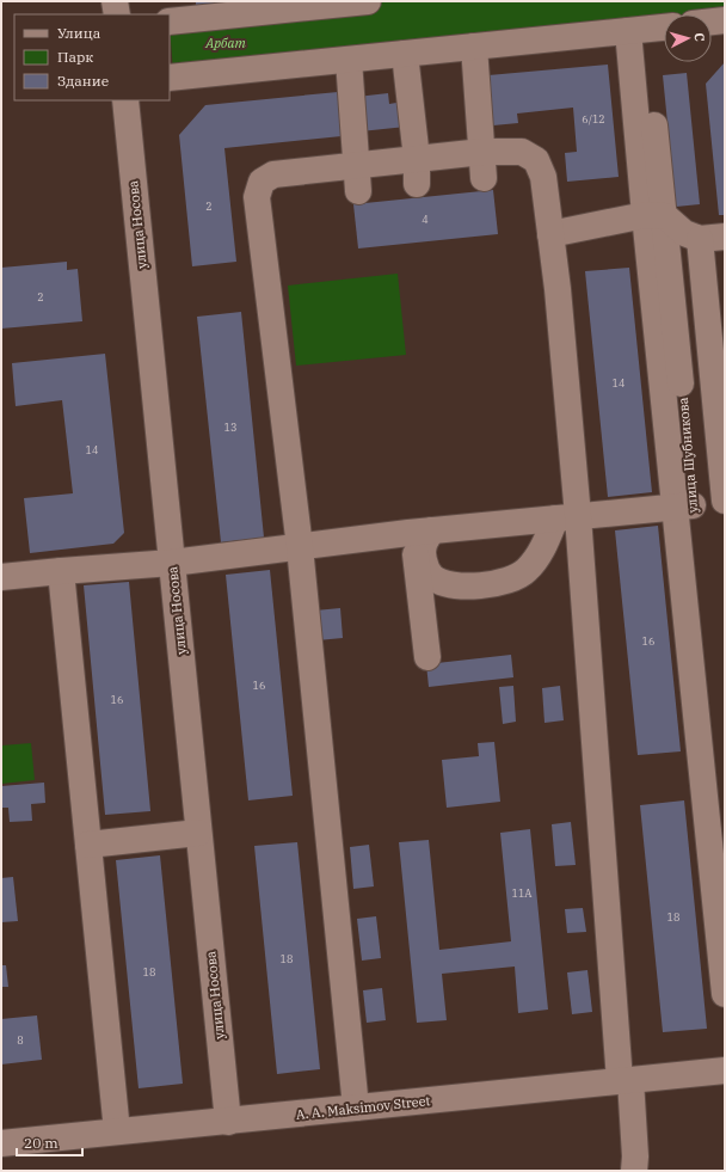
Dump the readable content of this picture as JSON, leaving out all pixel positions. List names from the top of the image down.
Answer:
{
  "streets": {
    "street": ["улица Носова", "улица Шубникова", "A. A. Maksimov Street"]
  },
  "crossings": [
    ["улица Носова", "A. A. Maksimov Street"]
  ],
  "parks": ["Арбат"],
  "house_numbers": [
    "6/12",
    "2",
    "4",
    "2",
    "14",
    "13",
    "14",
    "16",
    "16",
    "16",
    "11А",
    "18",
    "18",
    "18",
    "8"
  ],
  "legend": ["Улица", "Парк", "Здание"],
  "scale_bar": "20 m",
  "north": "right"
}
